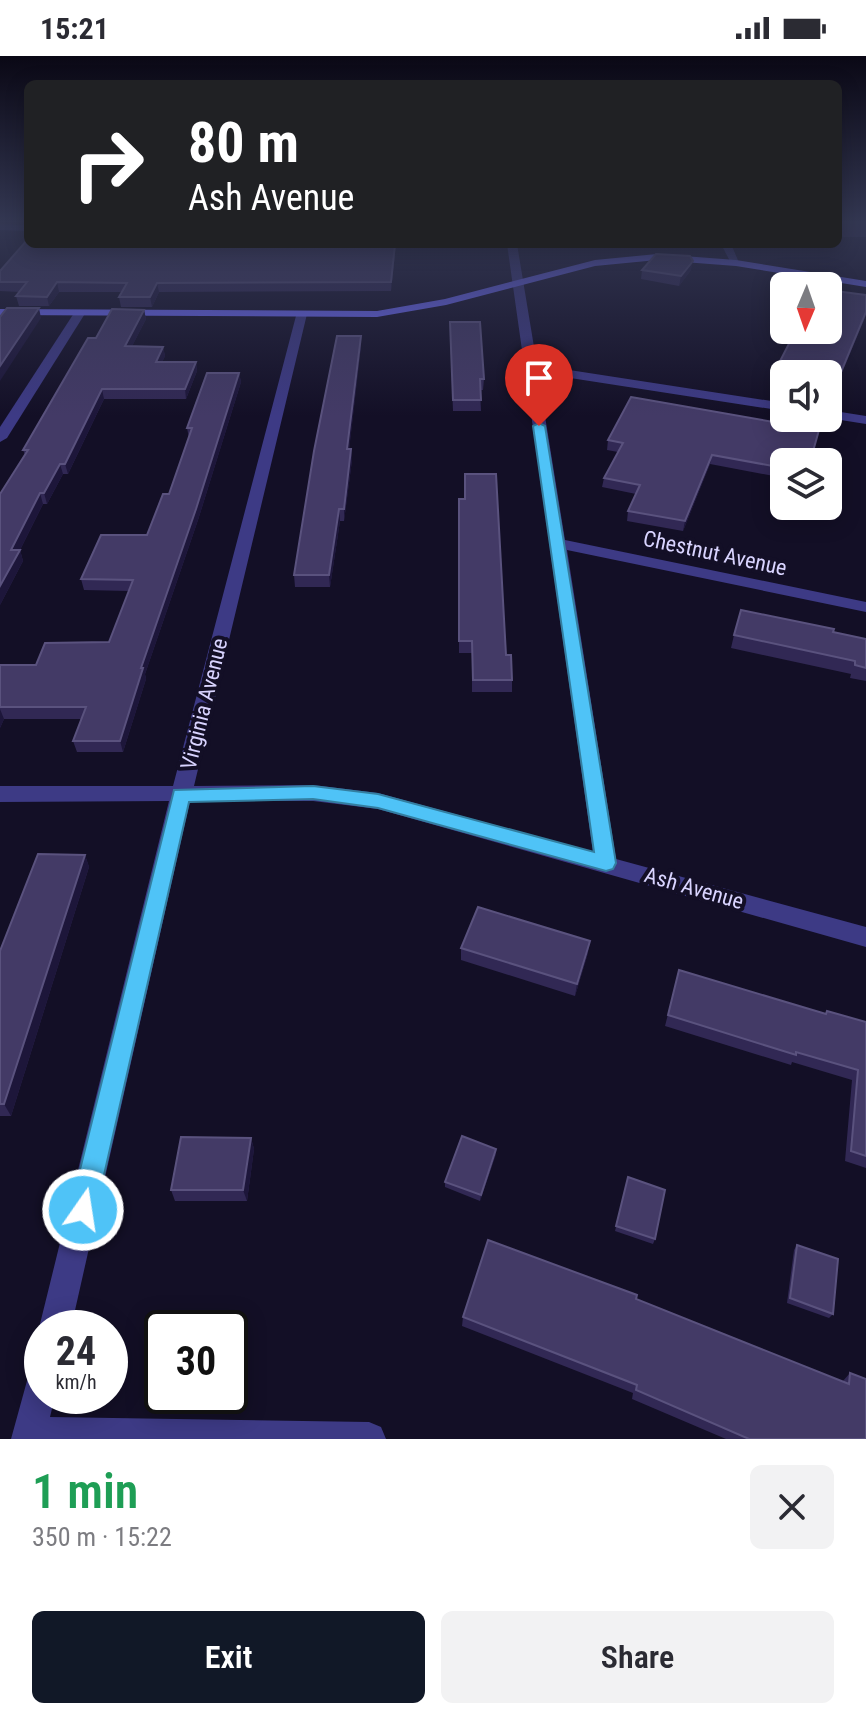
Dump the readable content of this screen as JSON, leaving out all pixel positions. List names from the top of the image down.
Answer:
{
  "streets": {
    "street": ["Chestnut Avenue", "Virginia Avenue", "Ash Avenue"]
  },
  "crossings": [
    ["Virginia Avenue", "Ash Avenue"]
  ],
  "north": "bottom",
  "page": {
    "status": "15:21",
    "turn": ["80 m", "Ash Avenue"],
    "speed": "24 km/h",
    "limit": "30",
    "heading": ["1 min", "350 m · 15:22"],
    "buttons": ["Exit", "Share"]
  }
}
